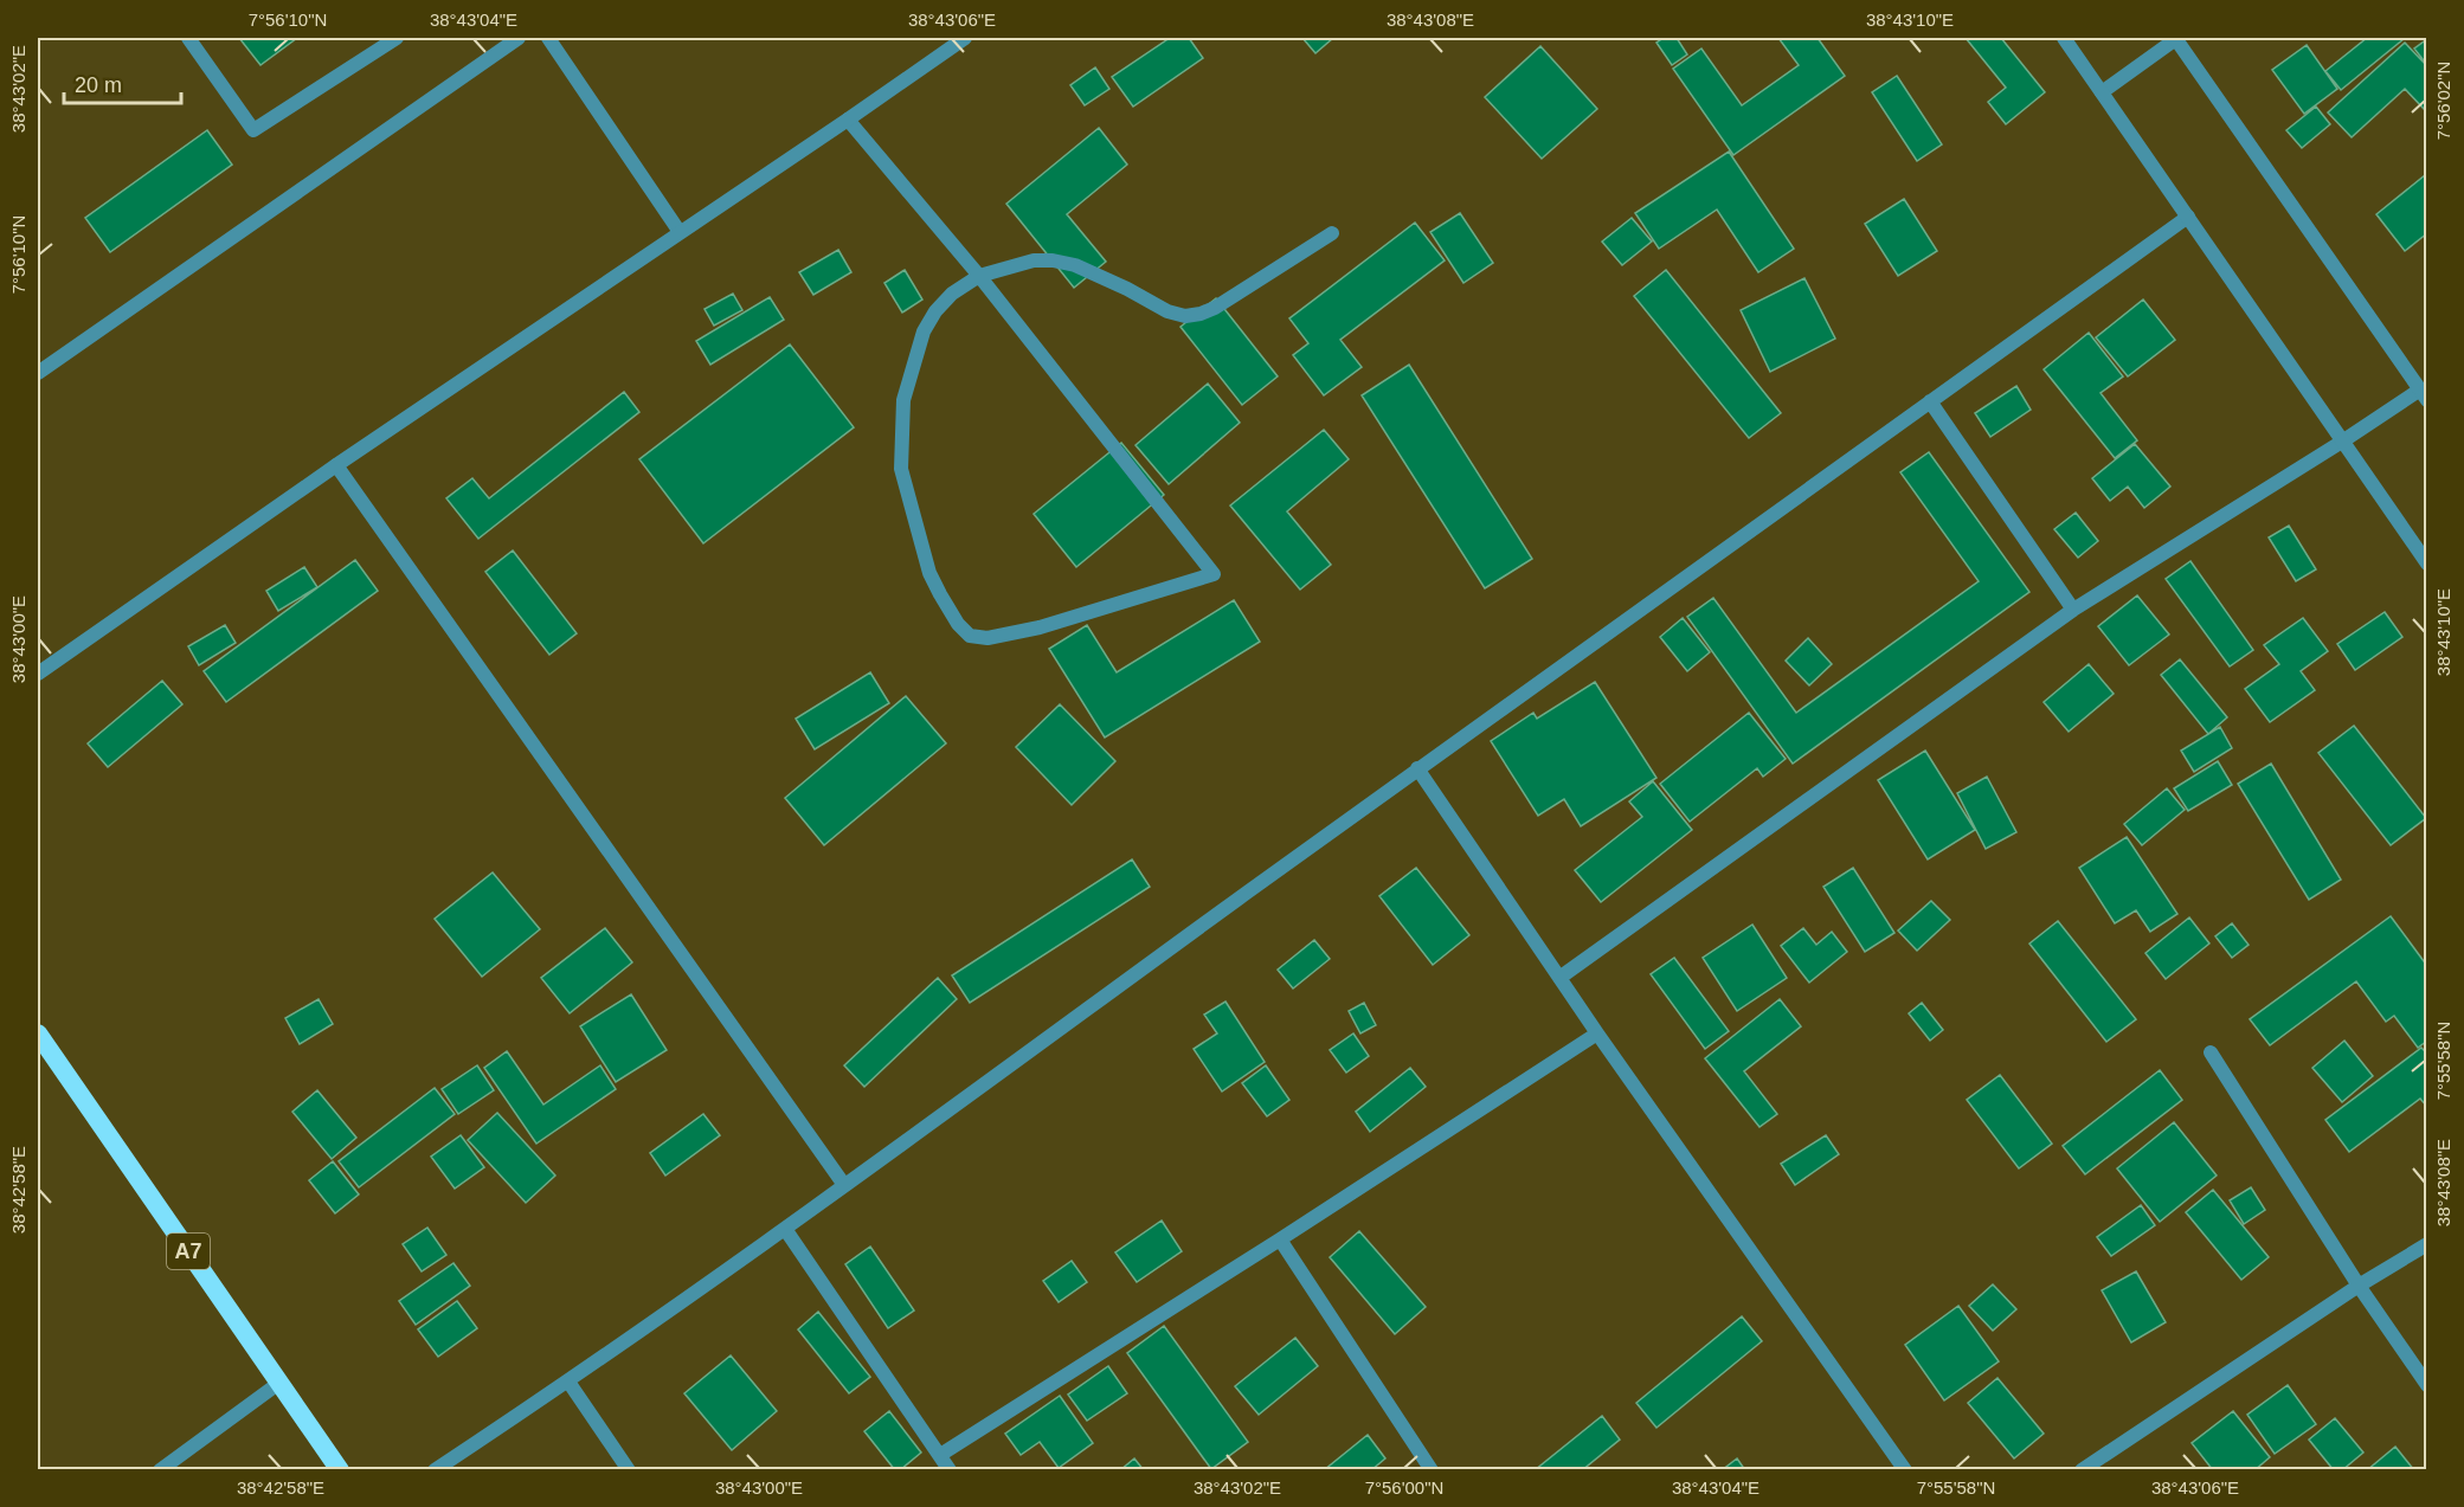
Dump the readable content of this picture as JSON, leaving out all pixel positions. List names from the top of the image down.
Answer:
{
  "streets": {
    "highway": ["A7"]
  },
  "scale_bar": "20 m",
  "coordinates": [
    "7°56'10\"N",
    "38°43'04\"E",
    "38°43'06\"E",
    "38°43'08\"E",
    "38°43'10\"E",
    "38°43'02\"E",
    "7°56'02\"N",
    "38°43'00\"E",
    "7°55'58\"N",
    "38°42'58\"E",
    "7°56'00\"N"
  ]
}
